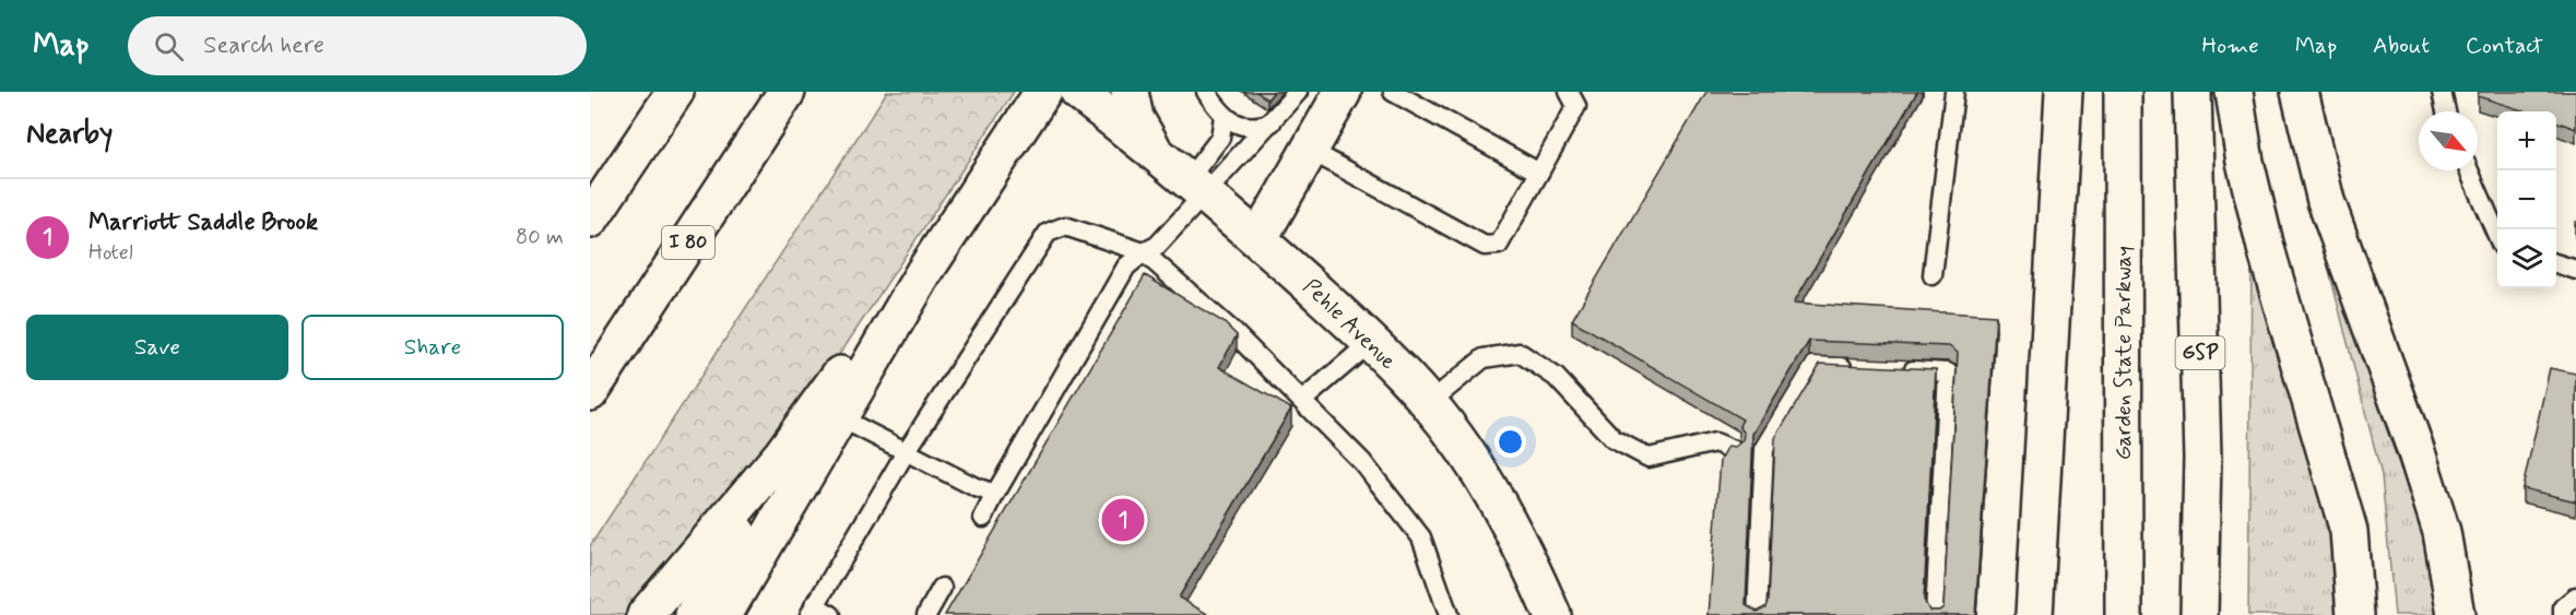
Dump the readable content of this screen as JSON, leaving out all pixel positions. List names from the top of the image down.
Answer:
{
  "streets": {
    "main road": [
      "I 80",
      "Pehle Avenue",
      "Garden State Parkway",
      "GSP"
    ]
  },
  "north": "bottom right",
  "page": {
    "header": "Map",
    "search": "Search here",
    "nav": [
      "Home",
      "Map",
      "About",
      "Contact"
    ],
    "heading": "Nearby",
    "map_buttons": ["+", "−"],
    "list": [
      {
        "mark": "1",
        "name": "Marriott Saddle Brook",
        "note": "Hotel",
        "value": "80 m"
      }
    ],
    "buttons": ["Save", "Share"],
    "pins": "1"
  }
}
